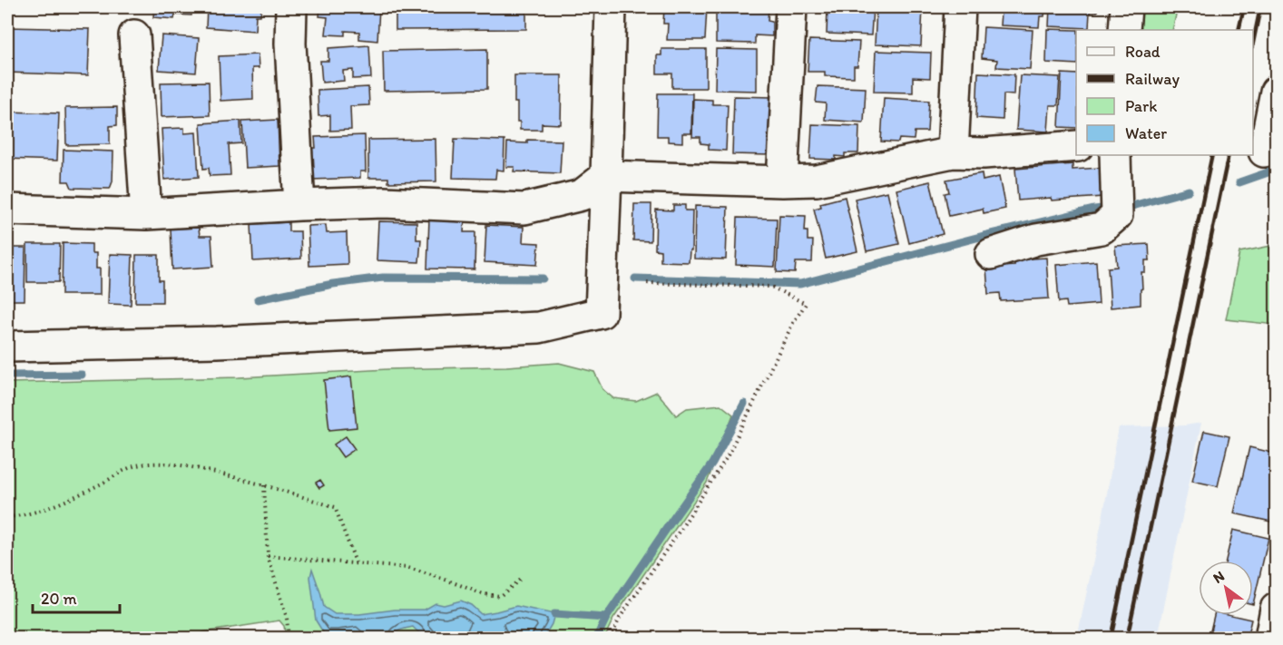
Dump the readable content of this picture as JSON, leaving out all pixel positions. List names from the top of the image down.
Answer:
{
  "legend": [
    "Road",
    "Railway",
    "Park",
    "Water"
  ],
  "scale_bar": "20 m",
  "north": "top left"
}
